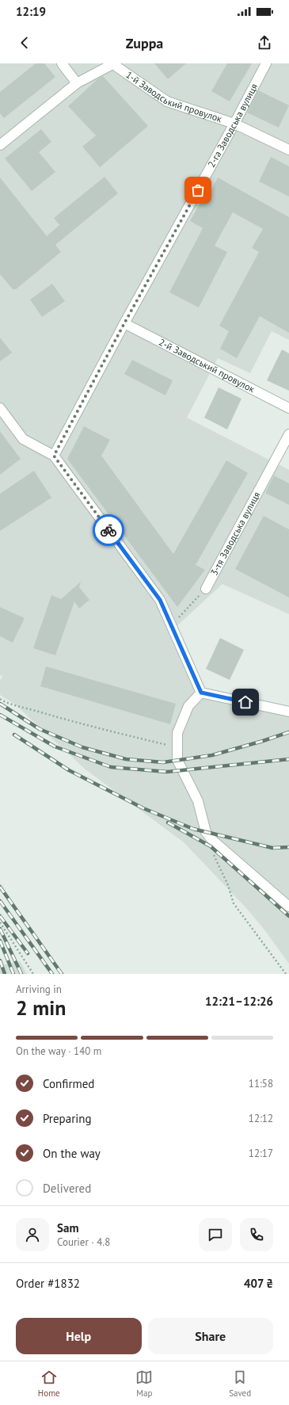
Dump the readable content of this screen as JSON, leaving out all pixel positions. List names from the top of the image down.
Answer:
{
  "streets": {
    "street": [
      "1-й Заводський провулок",
      "2-га Заводська вулиця",
      "2-й Заводський провулок",
      "3-тя Заводська вулиця"
    ]
  },
  "crossings": [
    ["1-й Заводський провулок", "2-га Заводська вулиця"],
    ["2-га Заводська вулиця", "2-й Заводський провулок"]
  ],
  "page": {
    "status": "12:19",
    "header": "Zuppa",
    "heading": ["2 min", "Arriving in", "12:21–12:26"],
    "panel": [
      "Sam",
      "Courier · 4.8",
      "Order #1832",
      "407 ₴"
    ],
    "bar": "On the way · 140 m",
    "list": [
      ["Confirmed", "11:58"],
      ["Preparing", "12:12"],
      ["On the way", "12:17"],
      "Delivered"
    ],
    "buttons": ["Help", "Share"],
    "tabs": ["Home", "Map", "Saved"]
  }
}
